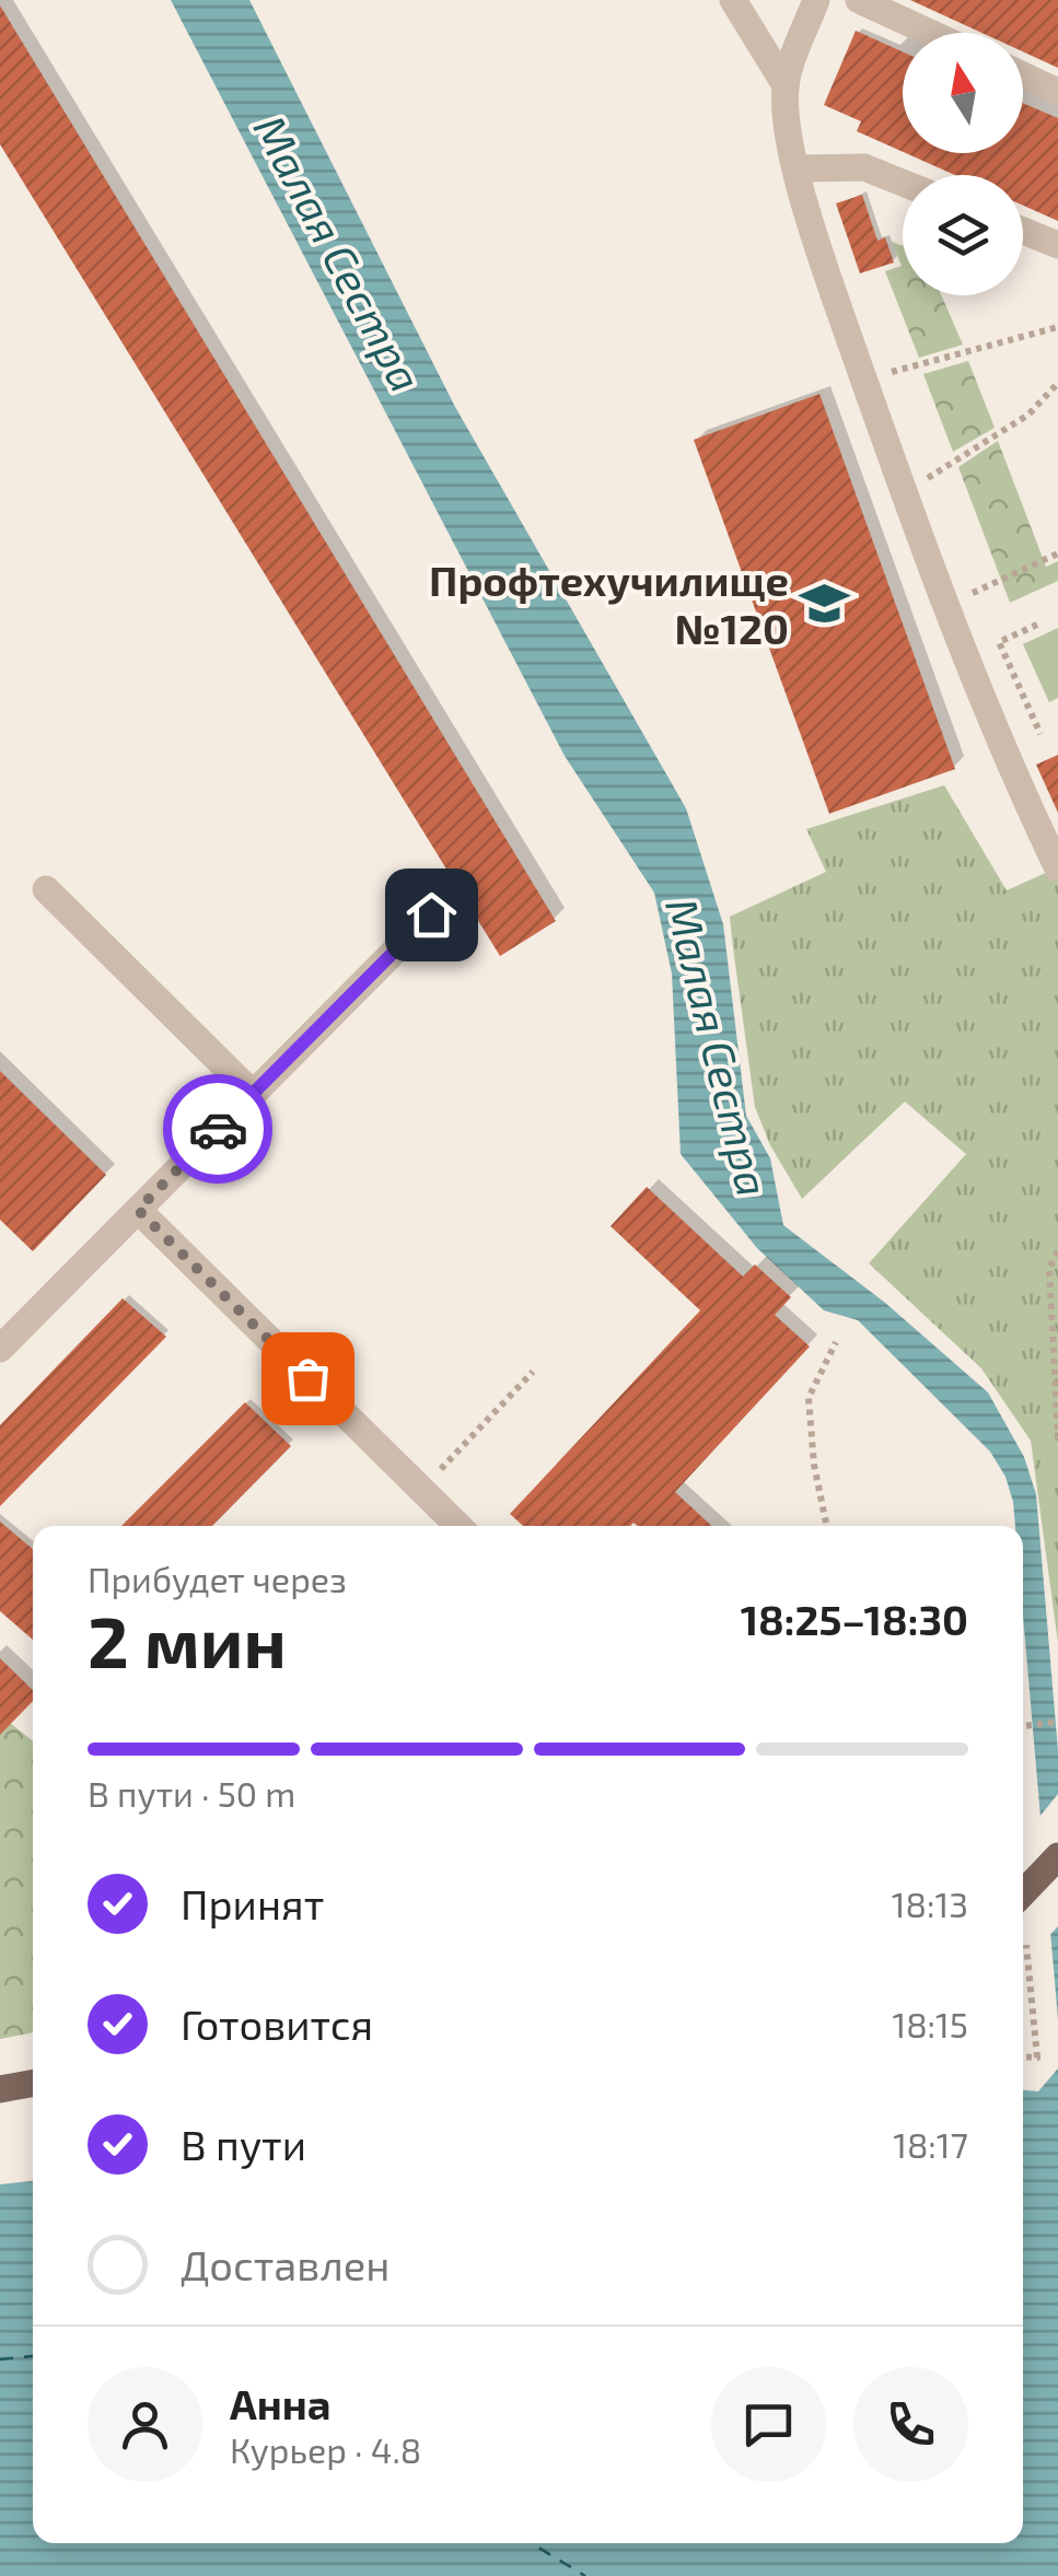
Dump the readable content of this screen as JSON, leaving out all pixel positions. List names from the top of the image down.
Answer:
{
  "water": ["Малая Сестра"],
  "places": {
    "school or university": ["Профтехучилище №120"]
  },
  "north": "top",
  "page": {
    "heading": ["2 мин", "Прибудет через", "18:25–18:30"],
    "panel": ["Анна", "Курьер · 4.8"],
    "bar": "В пути · 50 m",
    "list": [
      ["Принят", "18:13"],
      ["Готовится", "18:15"],
      ["В пути", "18:17"],
      "Доставлен"
    ]
  }
}
